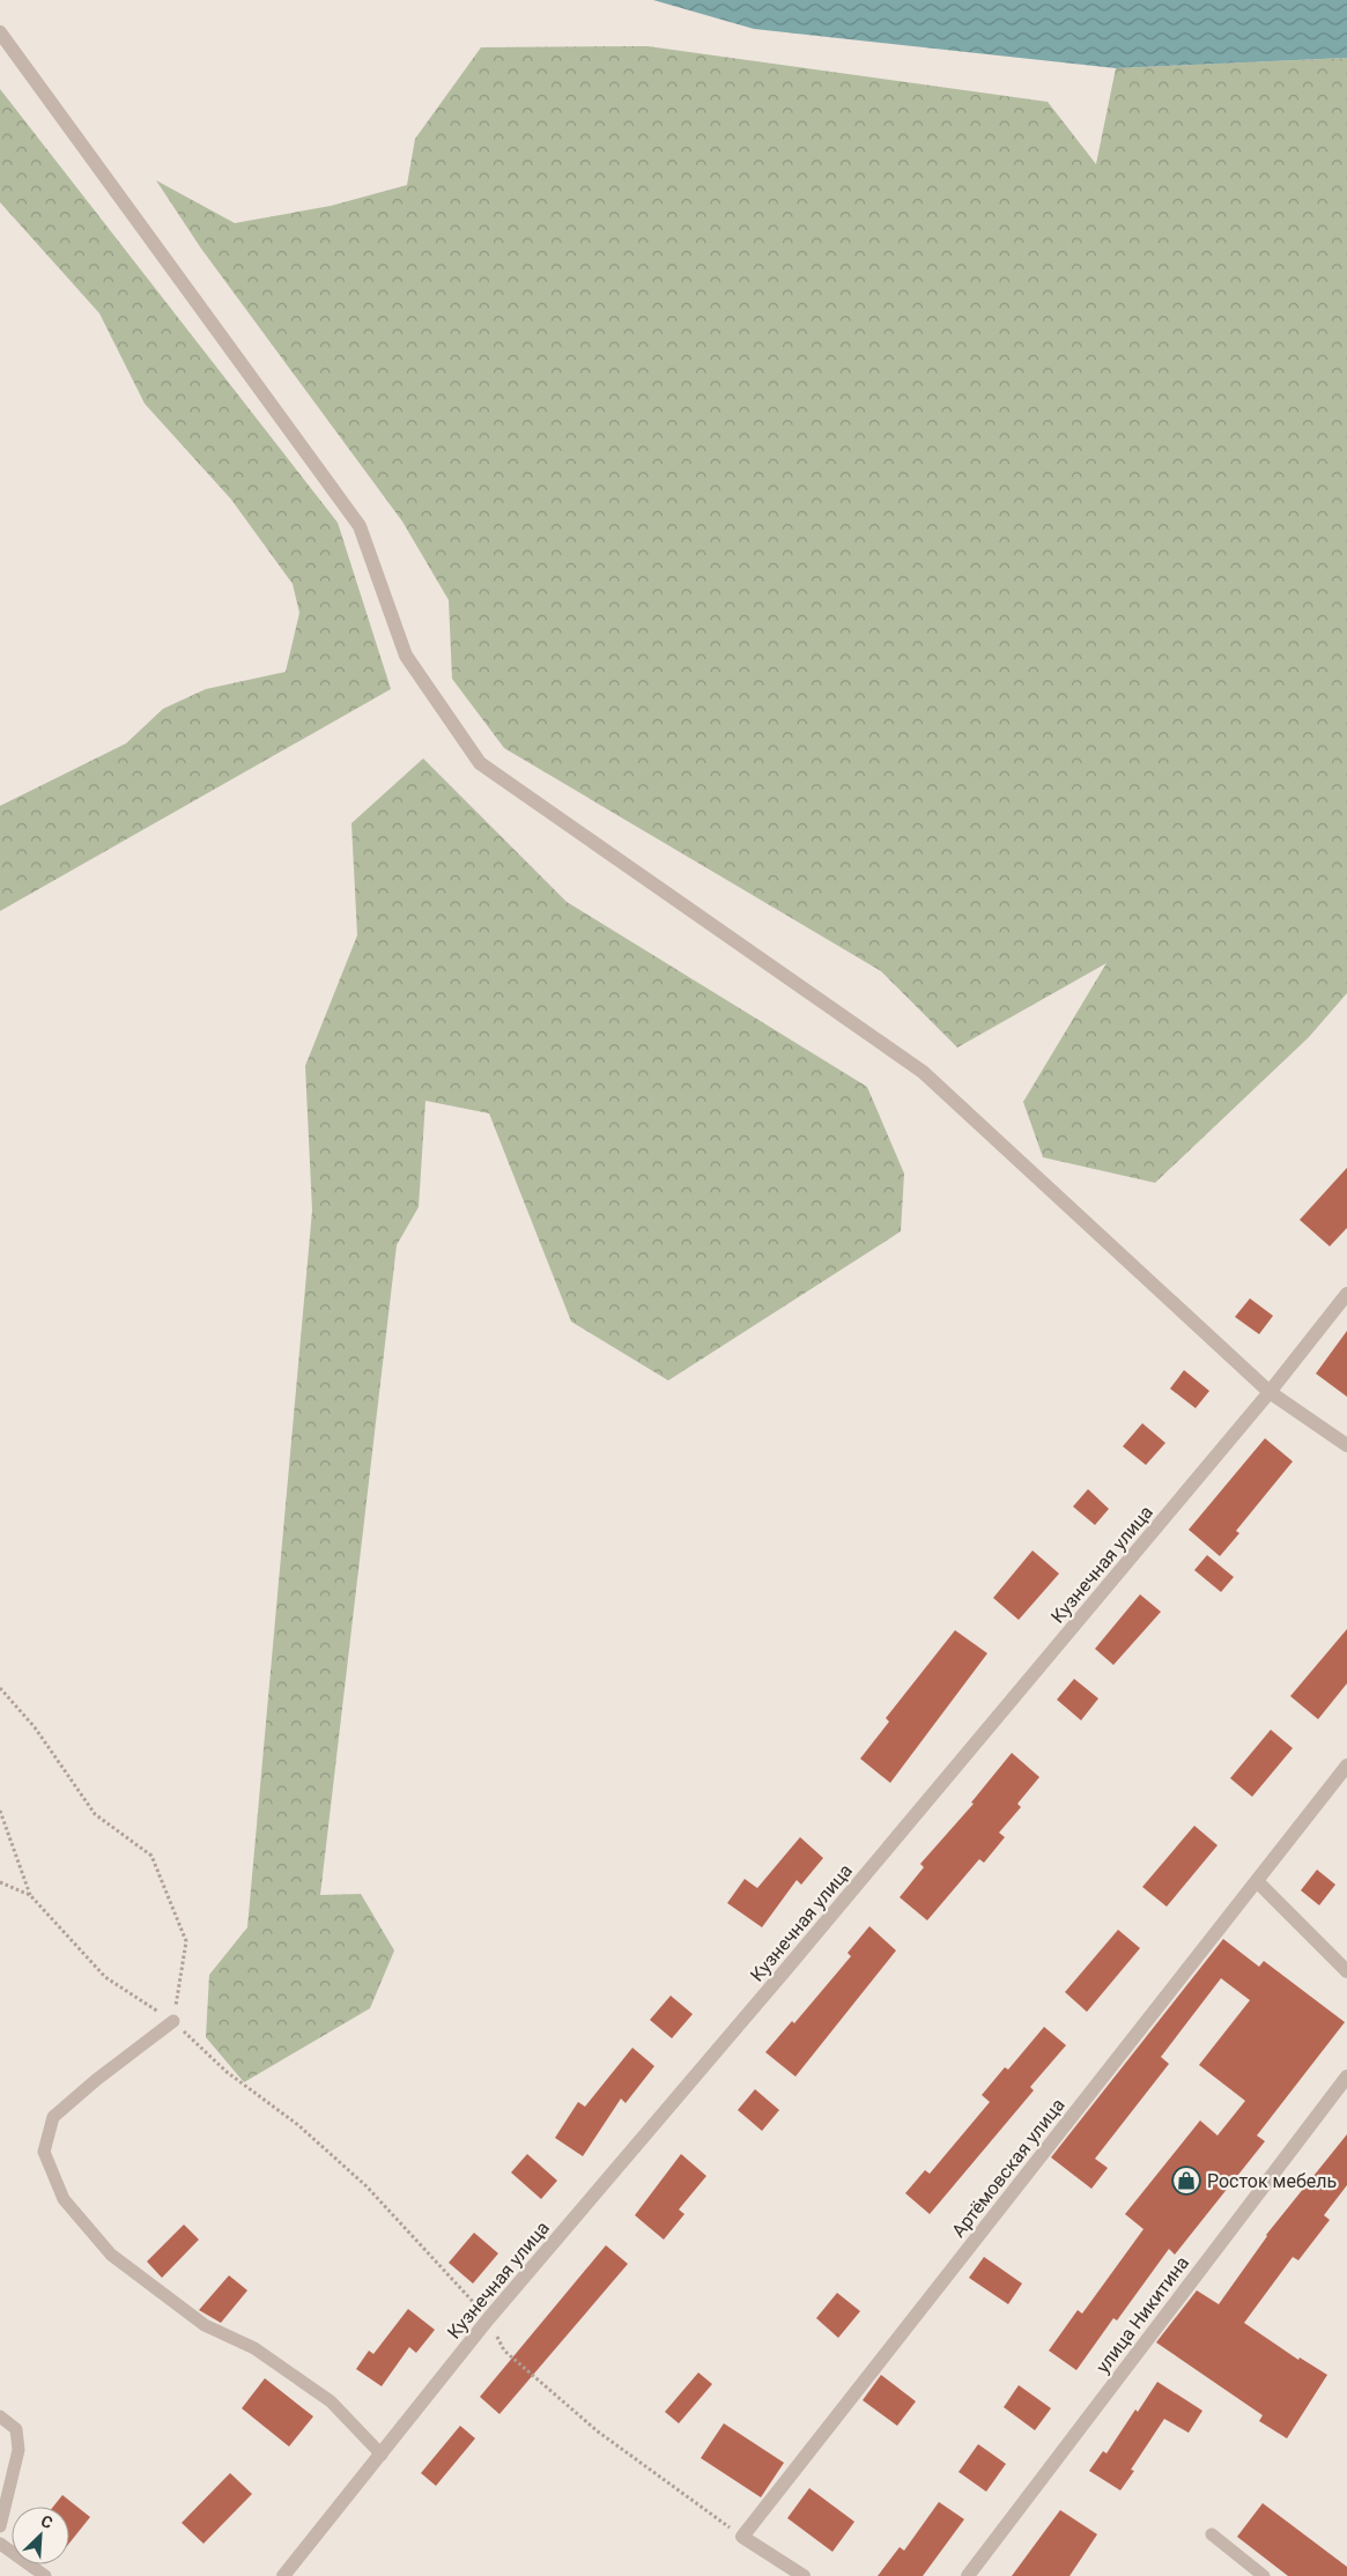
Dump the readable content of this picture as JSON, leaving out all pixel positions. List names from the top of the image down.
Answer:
{
  "streets": {
    "street": ["Кузнечная улица", "Артёмовская улица", "улица Никитина"]
  },
  "places": {
    "shop": ["Росток мебель"]
  },
  "north": "top right"
}
